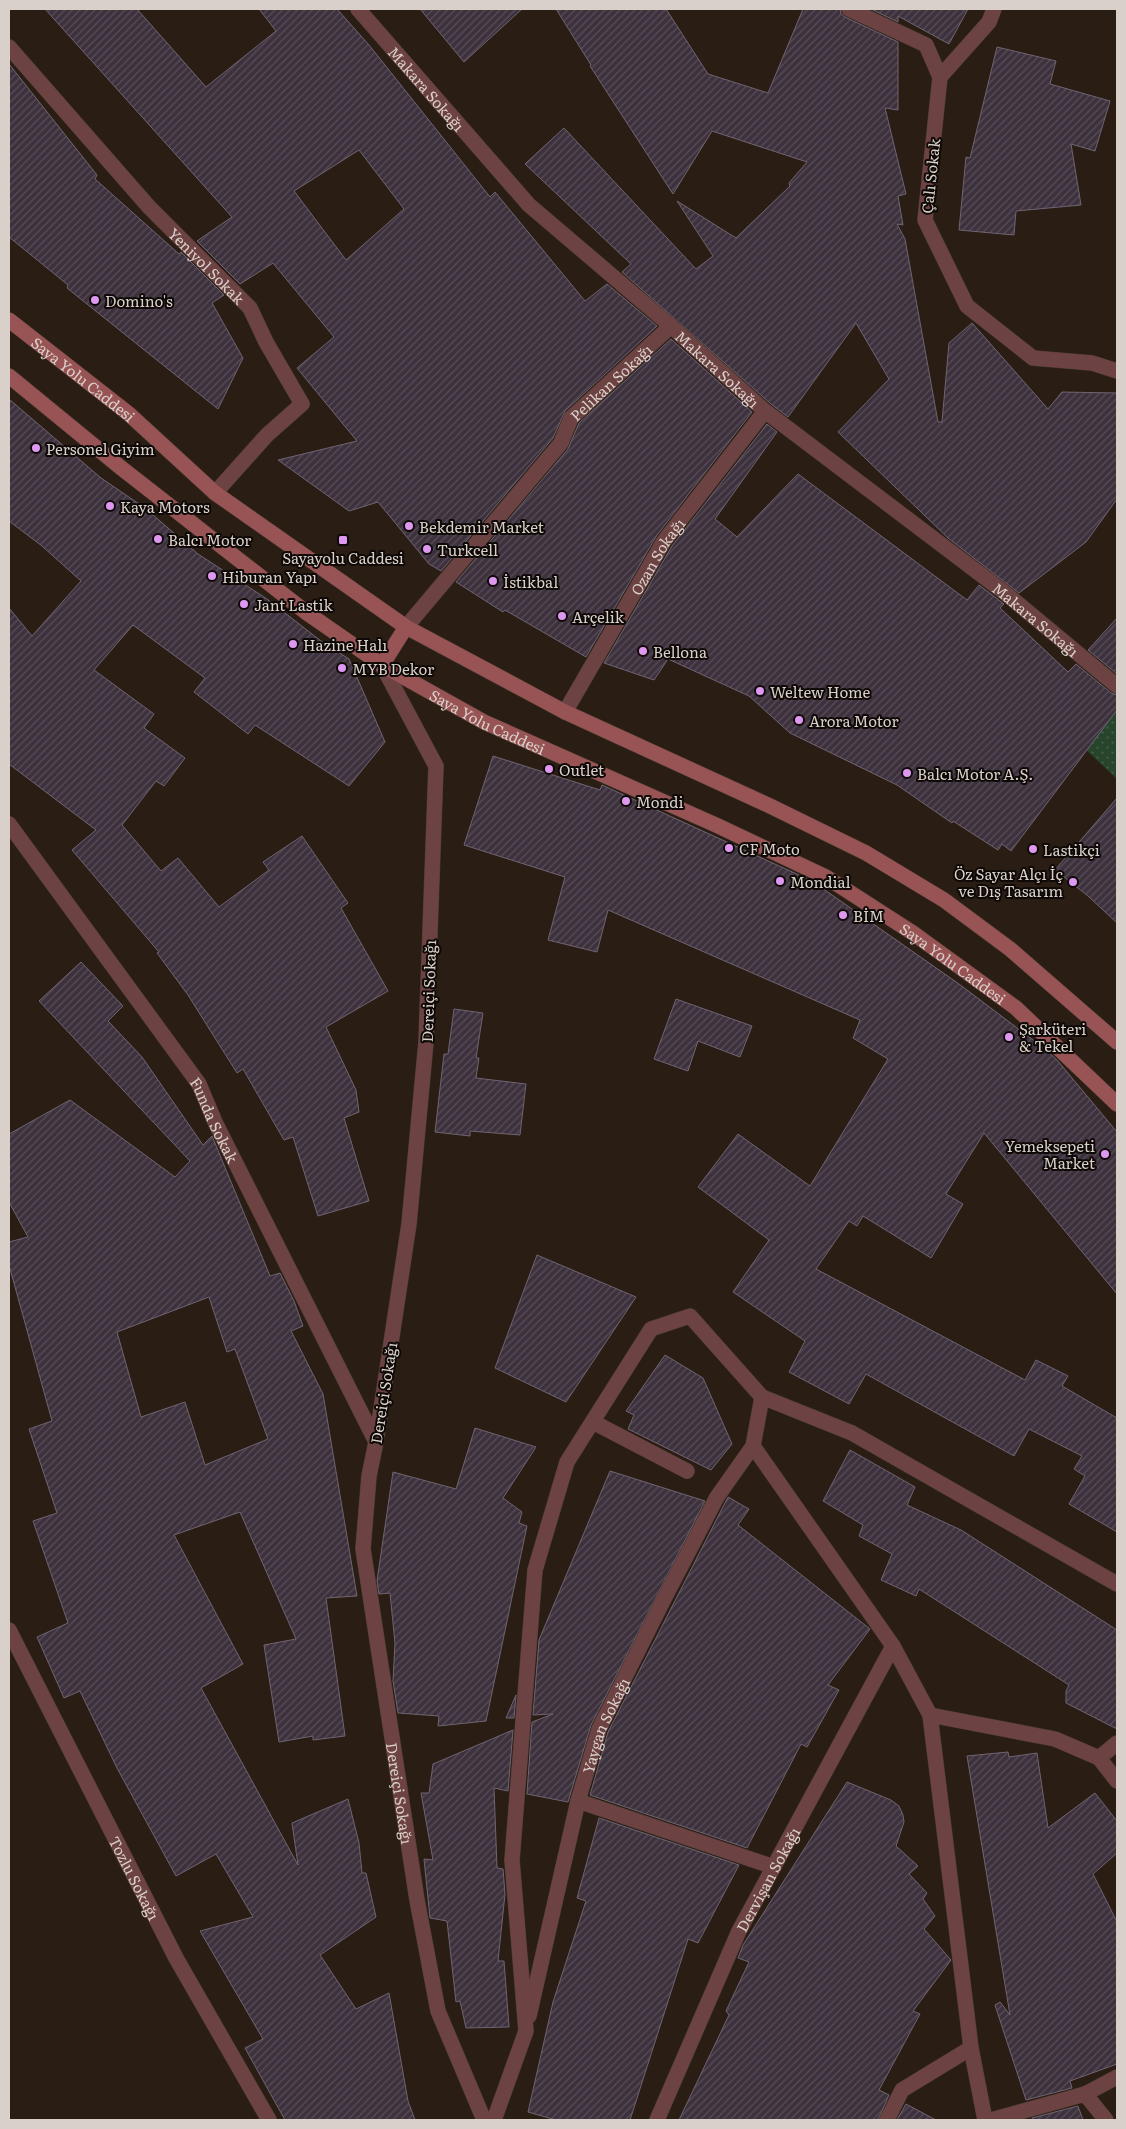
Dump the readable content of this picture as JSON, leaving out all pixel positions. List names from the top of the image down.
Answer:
{
  "streets": {
    "main road": ["Saya Yolu Caddesi"],
    "street": [
      "Makara Sokağı",
      "Çalı Sokak",
      "Yeniyol Sokak",
      "Pelikan Sokağı",
      "Ozan Sokağı",
      "Dereiçi Sokağı",
      "Funda Sokak",
      "Yaygan Sokağı",
      "Tozlu Sokağı",
      "Dervişan Sokağı"
    ]
  },
  "crossings": [
    ["Makara Sokağı", "Pelikan Sokağı"],
    ["Makara Sokağı", "Ozan Sokağı"],
    ["Yeniyol Sokak", "Saya Yolu Caddesi"],
    ["Saya Yolu Caddesi", "Pelikan Sokağı"],
    ["Saya Yolu Caddesi", "Ozan Sokağı"],
    ["Saya Yolu Caddesi", "Dereiçi Sokağı"],
    ["Dereiçi Sokağı", "Funda Sokak"]
  ],
  "places": {
    "other": [
      "Domino's",
      "Personel Giyim",
      "Kaya Motors",
      "Bekdemir Market",
      "Balcı Motor",
      "Turkcell",
      "Hiburan Yapı",
      "İstikbal",
      "Jant Lastik",
      "Arçelik",
      "Hazine Halı",
      "Bellona",
      "MYB Dekor",
      "Weltew Home",
      "Arora Motor",
      "Outlet",
      "Balcı Motor A.Ş.",
      "Mondi",
      "CF Moto",
      "Lastikçi",
      "Mondial",
      "Öz Sayar Alçı İç ve Dış Tasarım",
      "BİM",
      "Şarküteri & Tekel",
      "Yemeksepeti Market"
    ],
    "transit": ["Sayayolu Caddesi"]
  }
}
